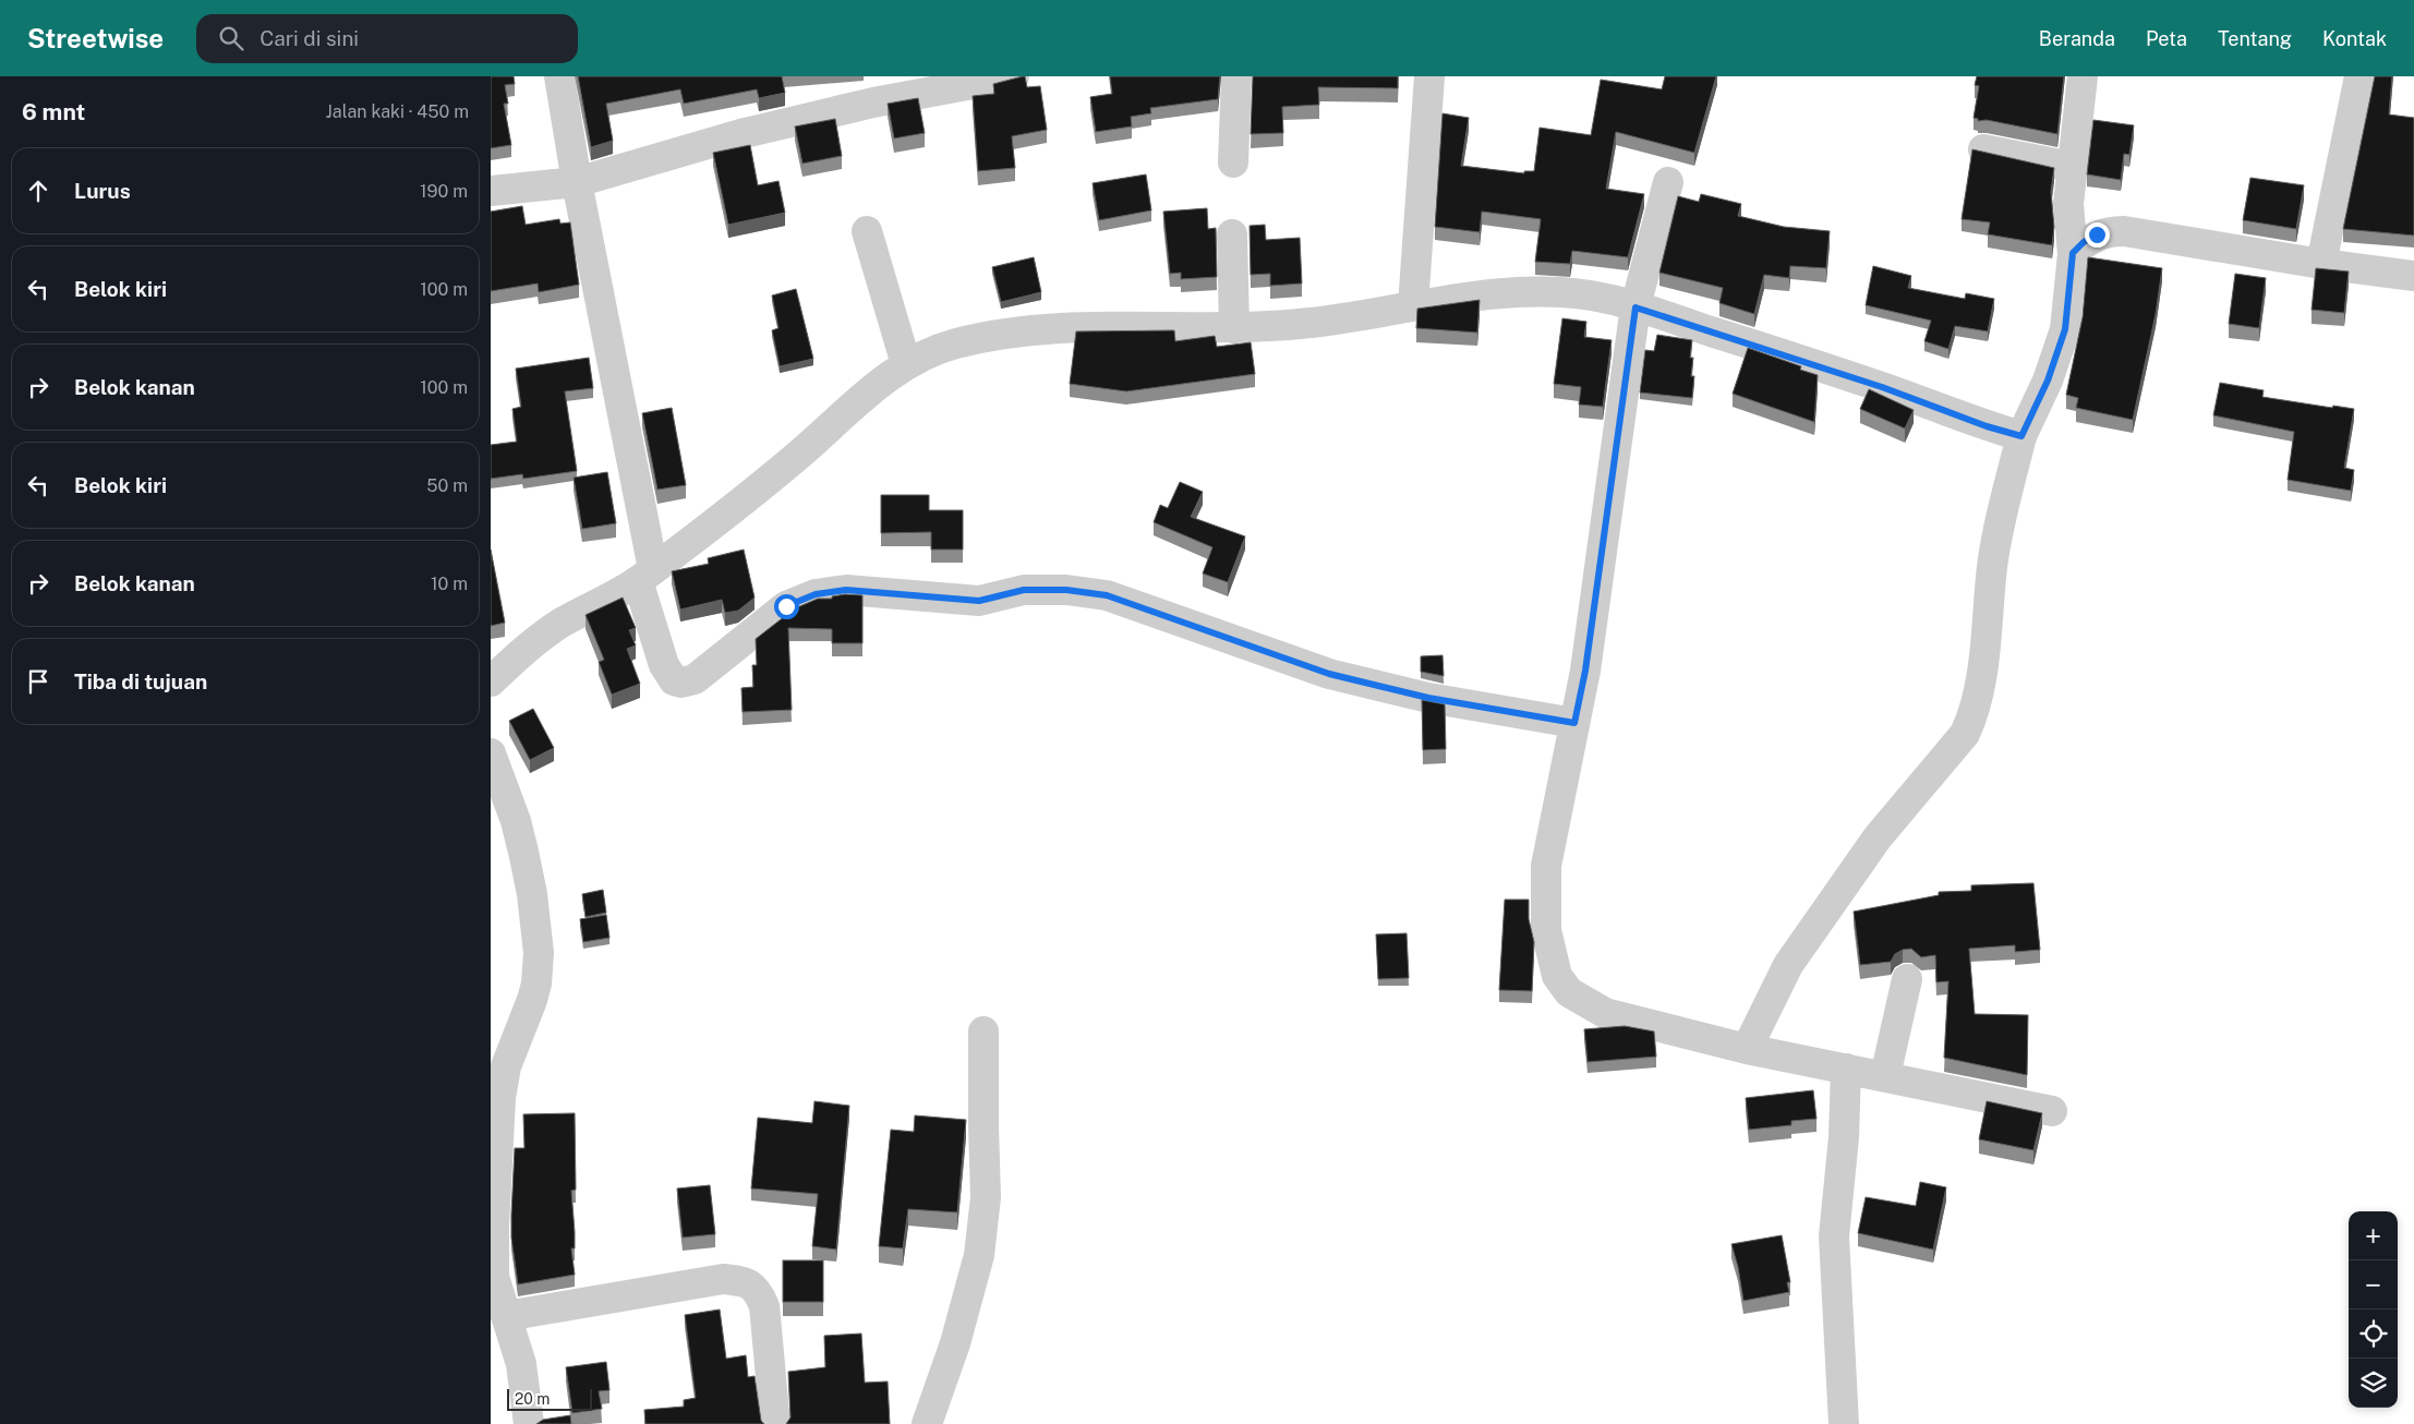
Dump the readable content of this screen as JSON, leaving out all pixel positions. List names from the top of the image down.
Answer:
{
  "scale_bar": "20 m",
  "page": {
    "header": "Streetwise",
    "search": "Cari di sini",
    "nav": [
      "Beranda",
      "Peta",
      "Tentang",
      "Kontak"
    ],
    "heading": ["6 mnt", "Jalan kaki · 450 m"],
    "list": [
      ["Lurus", "190 m"],
      ["Belok kiri", "100 m"],
      ["Belok kanan", "100 m"],
      ["Belok kiri", "50 m"],
      ["Belok kanan", "10 m"],
      "Tiba di tujuan"
    ],
    "map_buttons": ["+", "−"],
    "scale": "20 m"
  }
}
